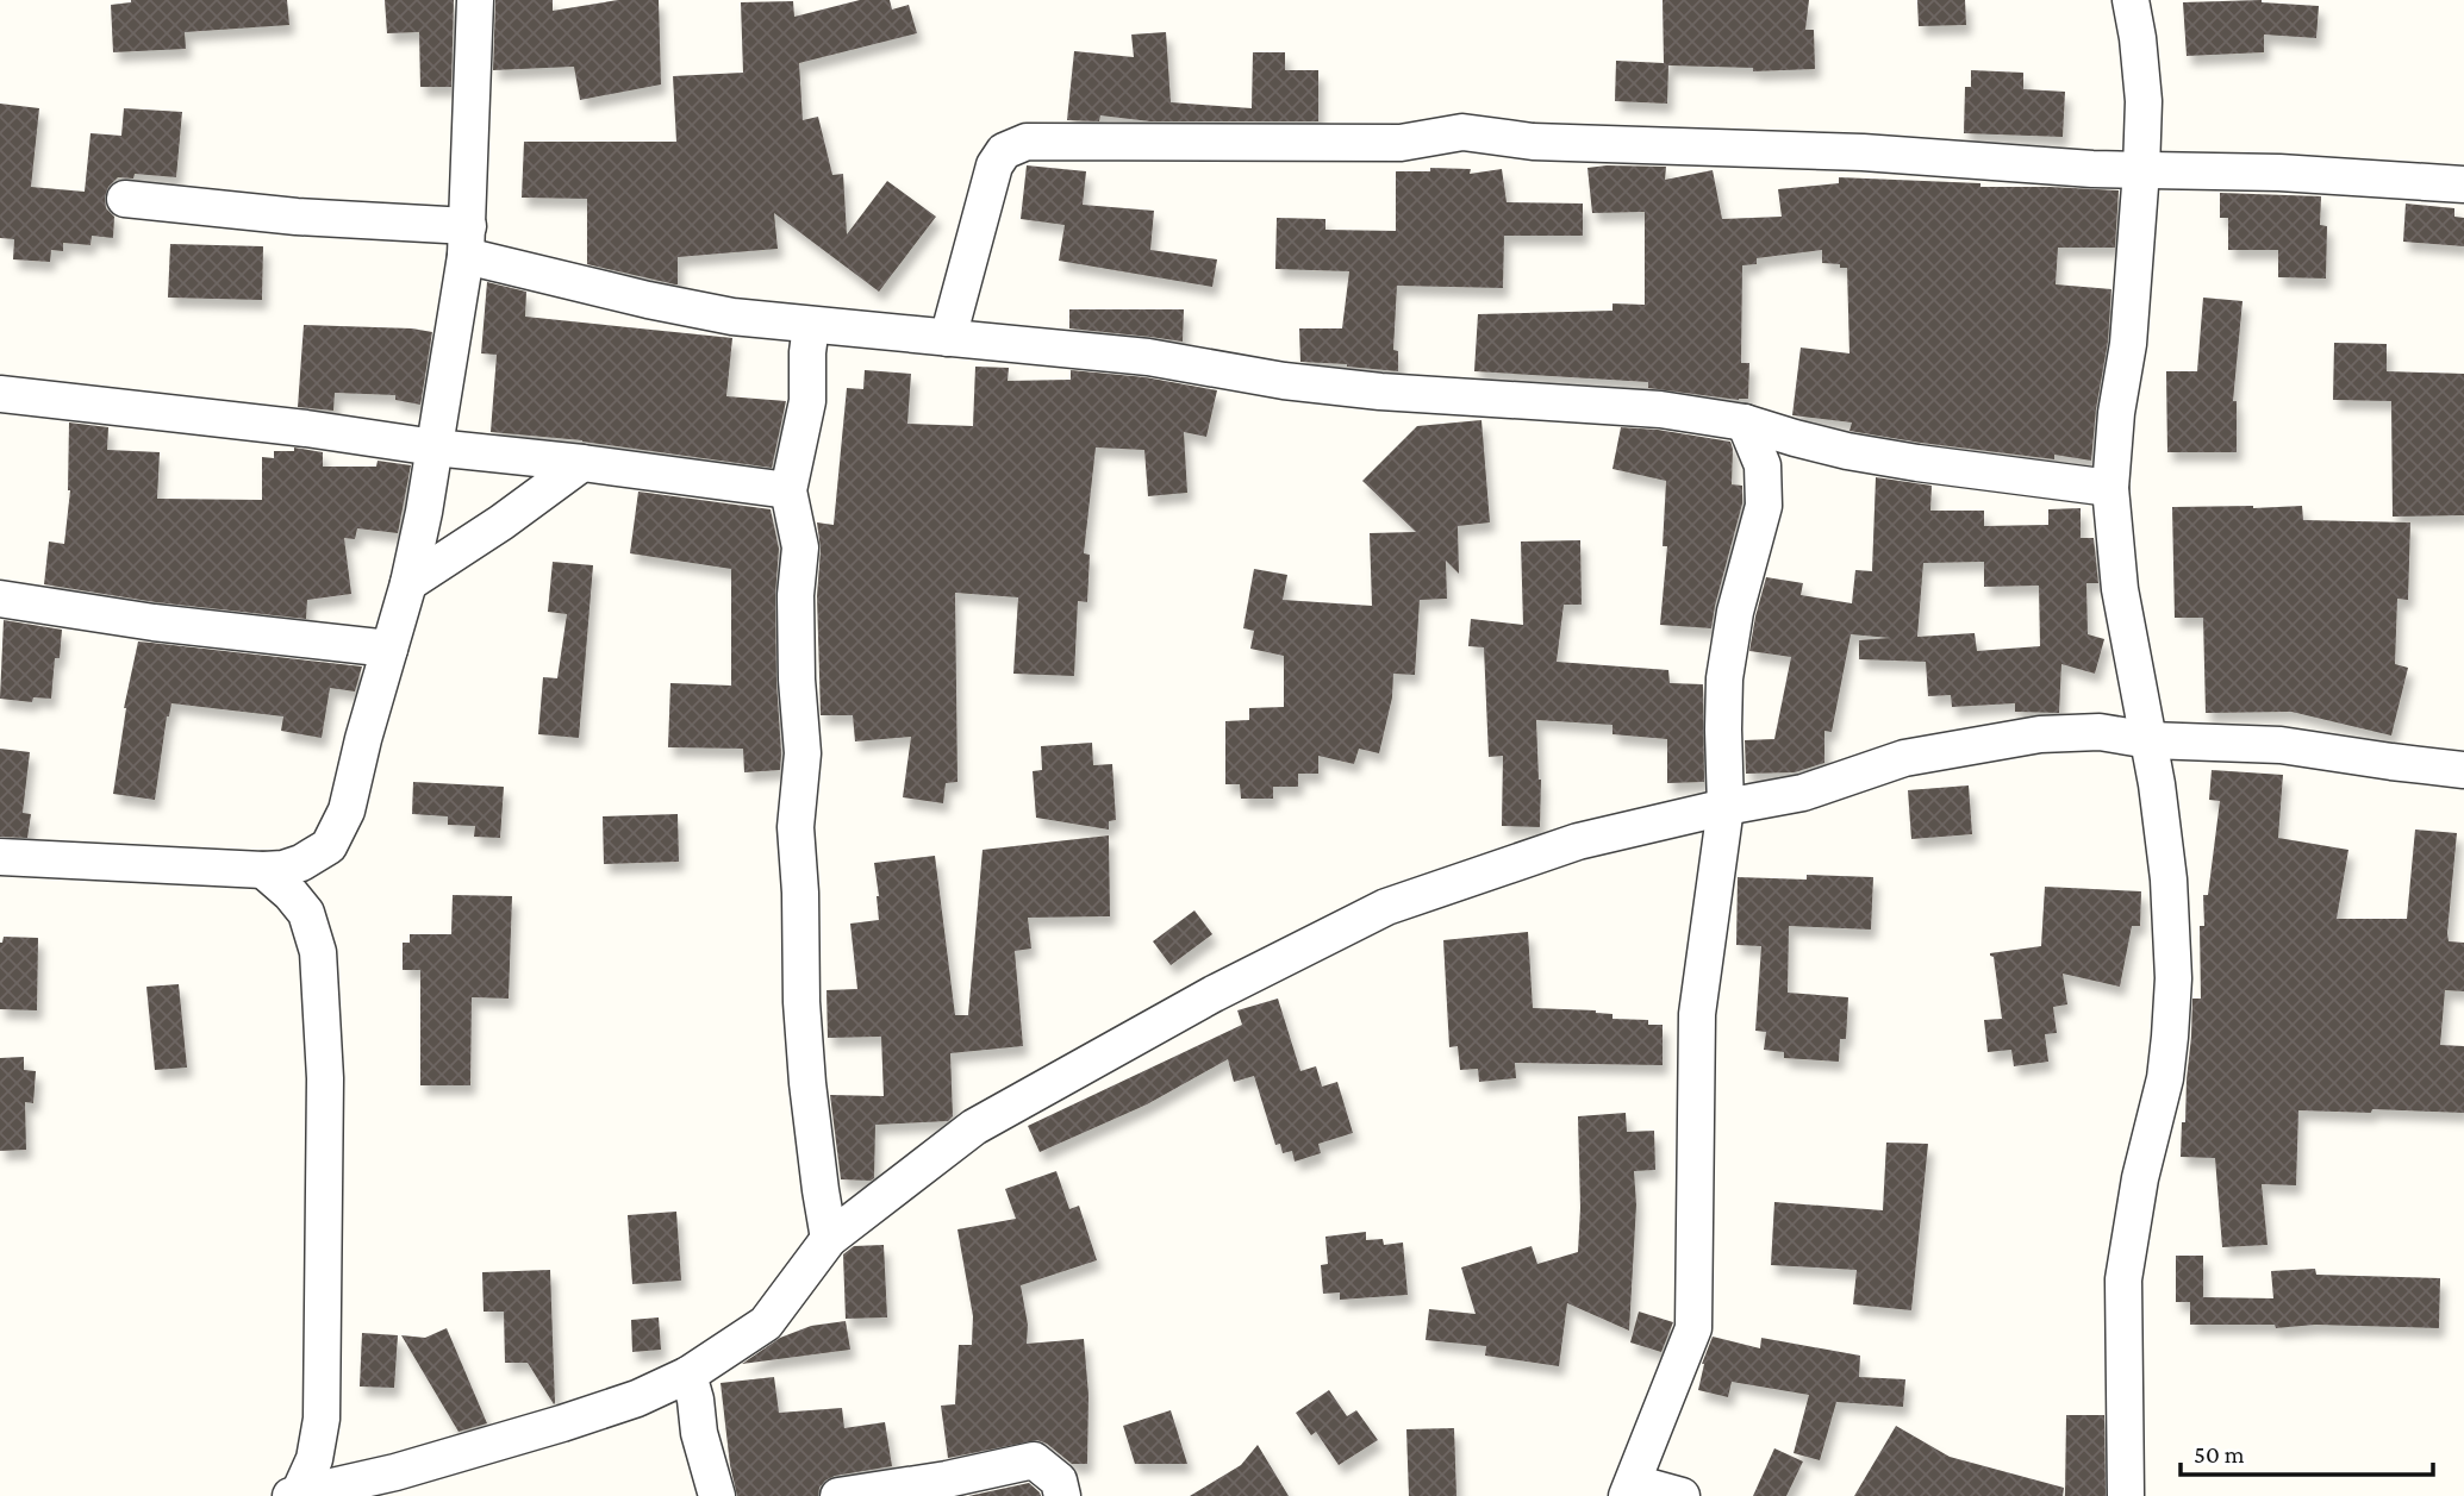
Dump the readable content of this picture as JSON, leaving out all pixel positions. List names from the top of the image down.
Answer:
{
  "scale_bar": "50 m"
}
